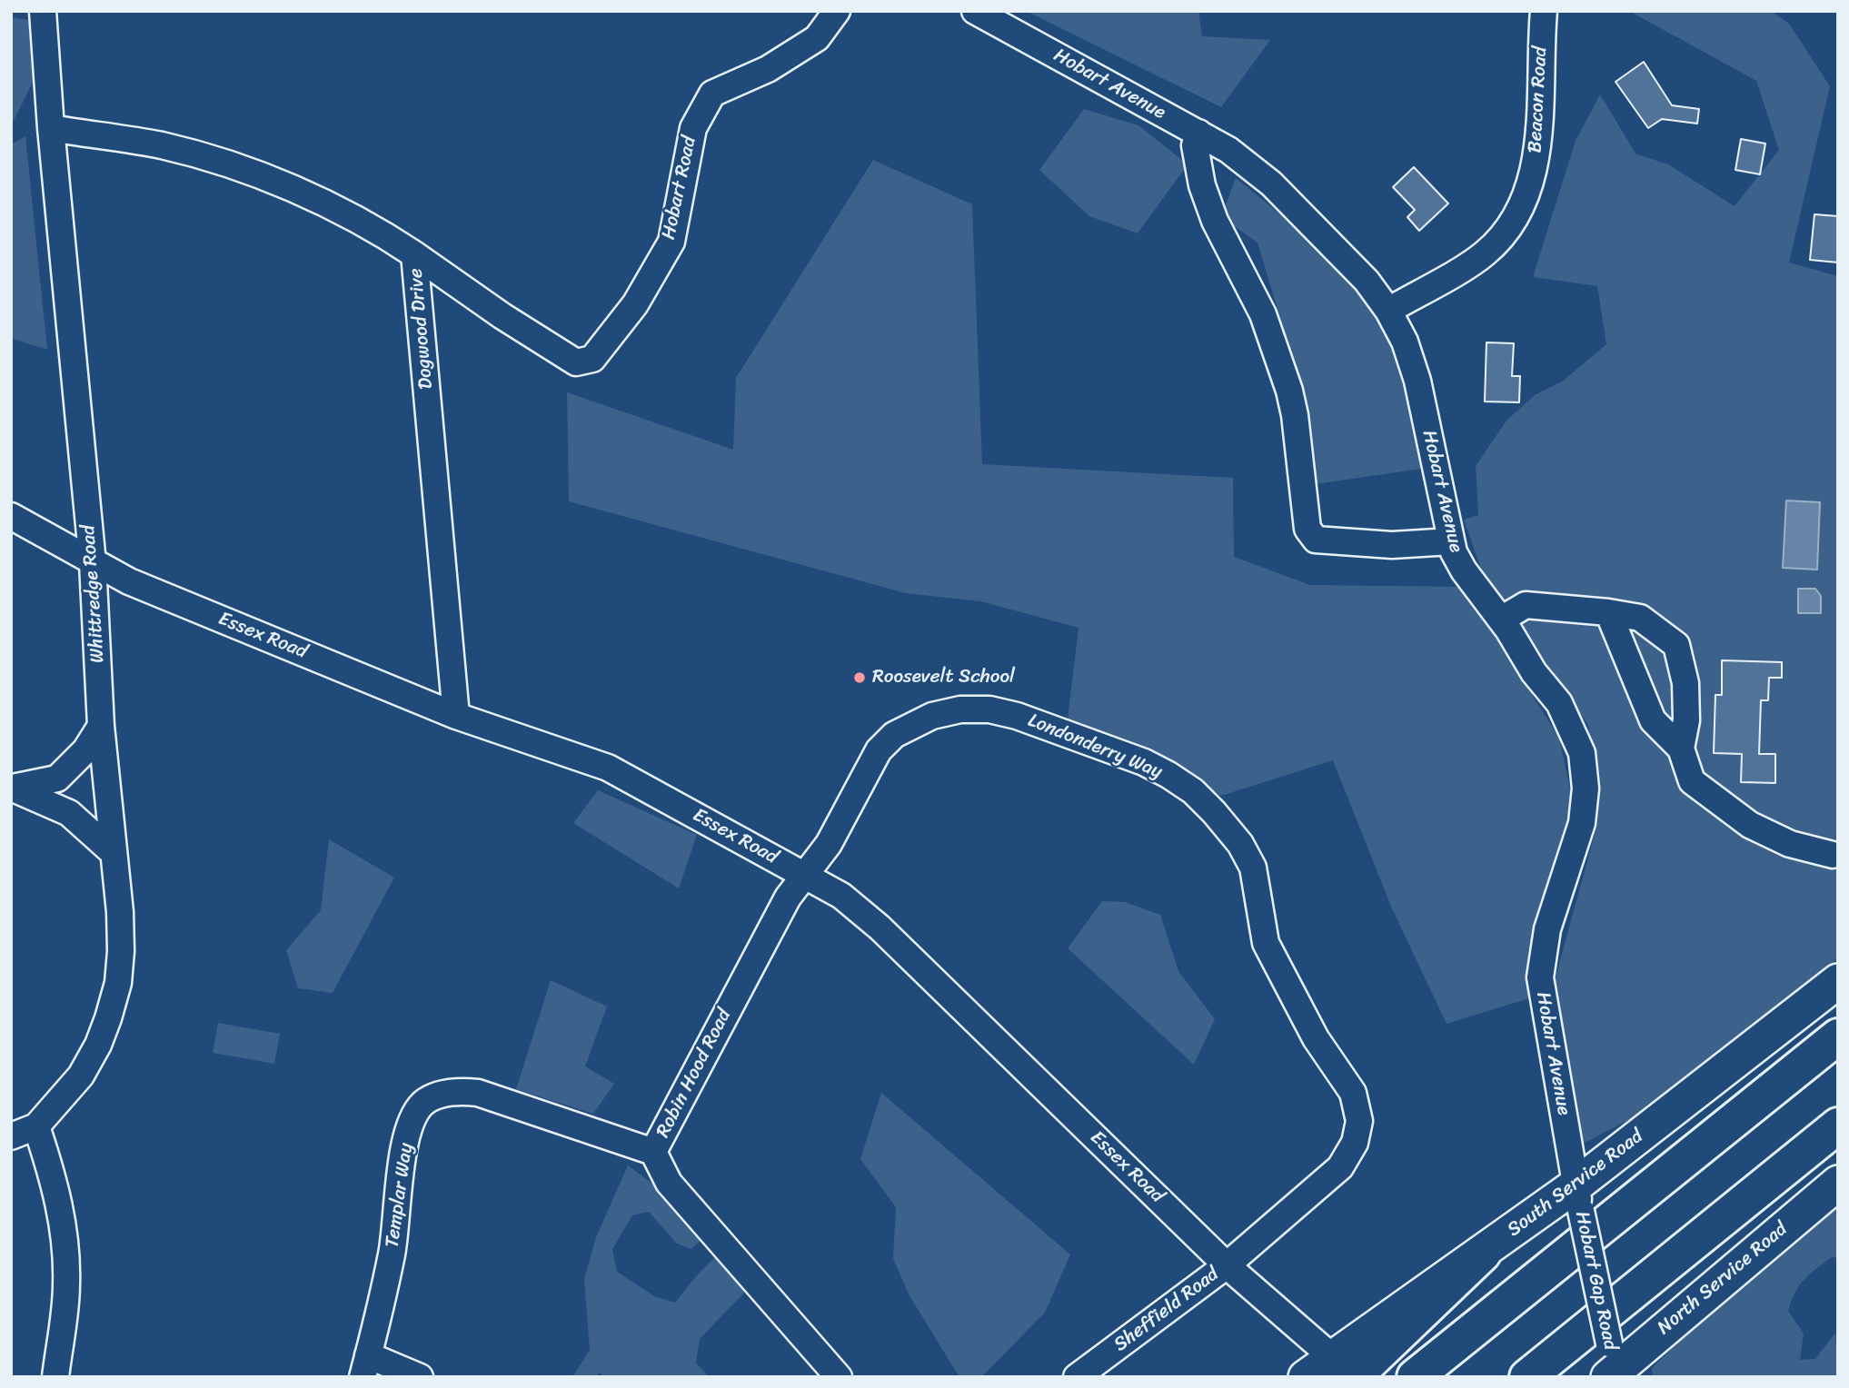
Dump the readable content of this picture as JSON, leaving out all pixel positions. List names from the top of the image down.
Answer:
{
  "streets": {
    "main road": ["South Service Road", "North Service Road"],
    "street": [
      "Hobart Avenue",
      "Beacon Road",
      "Hobart Road",
      "Dogwood Drive",
      "Whittredge Road",
      "Essex Road",
      "Londonderry Way",
      "Robin Hood Road",
      "Templar Way",
      "Hobart Gap Road",
      "Sheffield Road"
    ]
  },
  "crossings": [
    ["Hobart Avenue", "Beacon Road"],
    ["Hobart Avenue", "South Service Road"],
    ["Hobart Avenue", "Hobart Gap Road"],
    ["Hobart Road", "Dogwood Drive"],
    ["Dogwood Drive", "Whittredge Road"],
    ["Dogwood Drive", "Essex Road"],
    ["Whittredge Road", "Essex Road"],
    ["Essex Road", "Londonderry Way"],
    ["Essex Road", "Robin Hood Road"],
    ["Essex Road", "Sheffield Road"],
    ["Londonderry Way", "Robin Hood Road"],
    ["Londonderry Way", "Sheffield Road"],
    ["Robin Hood Road", "Templar Way"],
    ["South Service Road", "Hobart Gap Road"],
    ["North Service Road", "Hobart Gap Road"]
  ],
  "places": ["Roosevelt School"]
}
